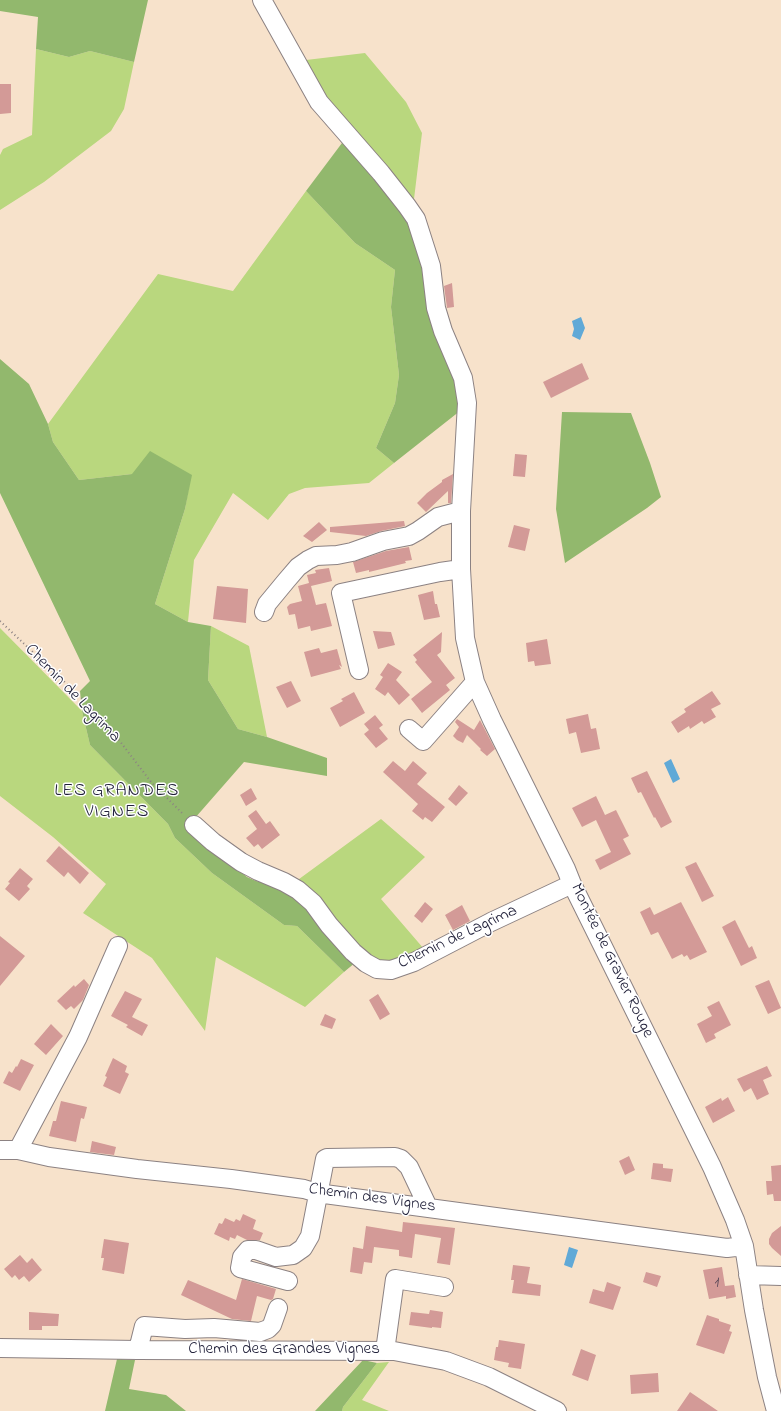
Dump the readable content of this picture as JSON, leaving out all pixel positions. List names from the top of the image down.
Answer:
{
  "streets": {
    "street": [
      "Chemin de Lagrima",
      "Montée de Gravier Rouge",
      "Chemin des Vignes",
      "Chemin des Grandes Vignes"
    ]
  },
  "crossings": [
    ["Chemin de Lagrima", "Montée de Gravier Rouge"],
    ["Montée de Gravier Rouge", "Chemin des Vignes"]
  ],
  "districts": ["LES GRANDES VIGNES"],
  "house_numbers": ["1"]
}
